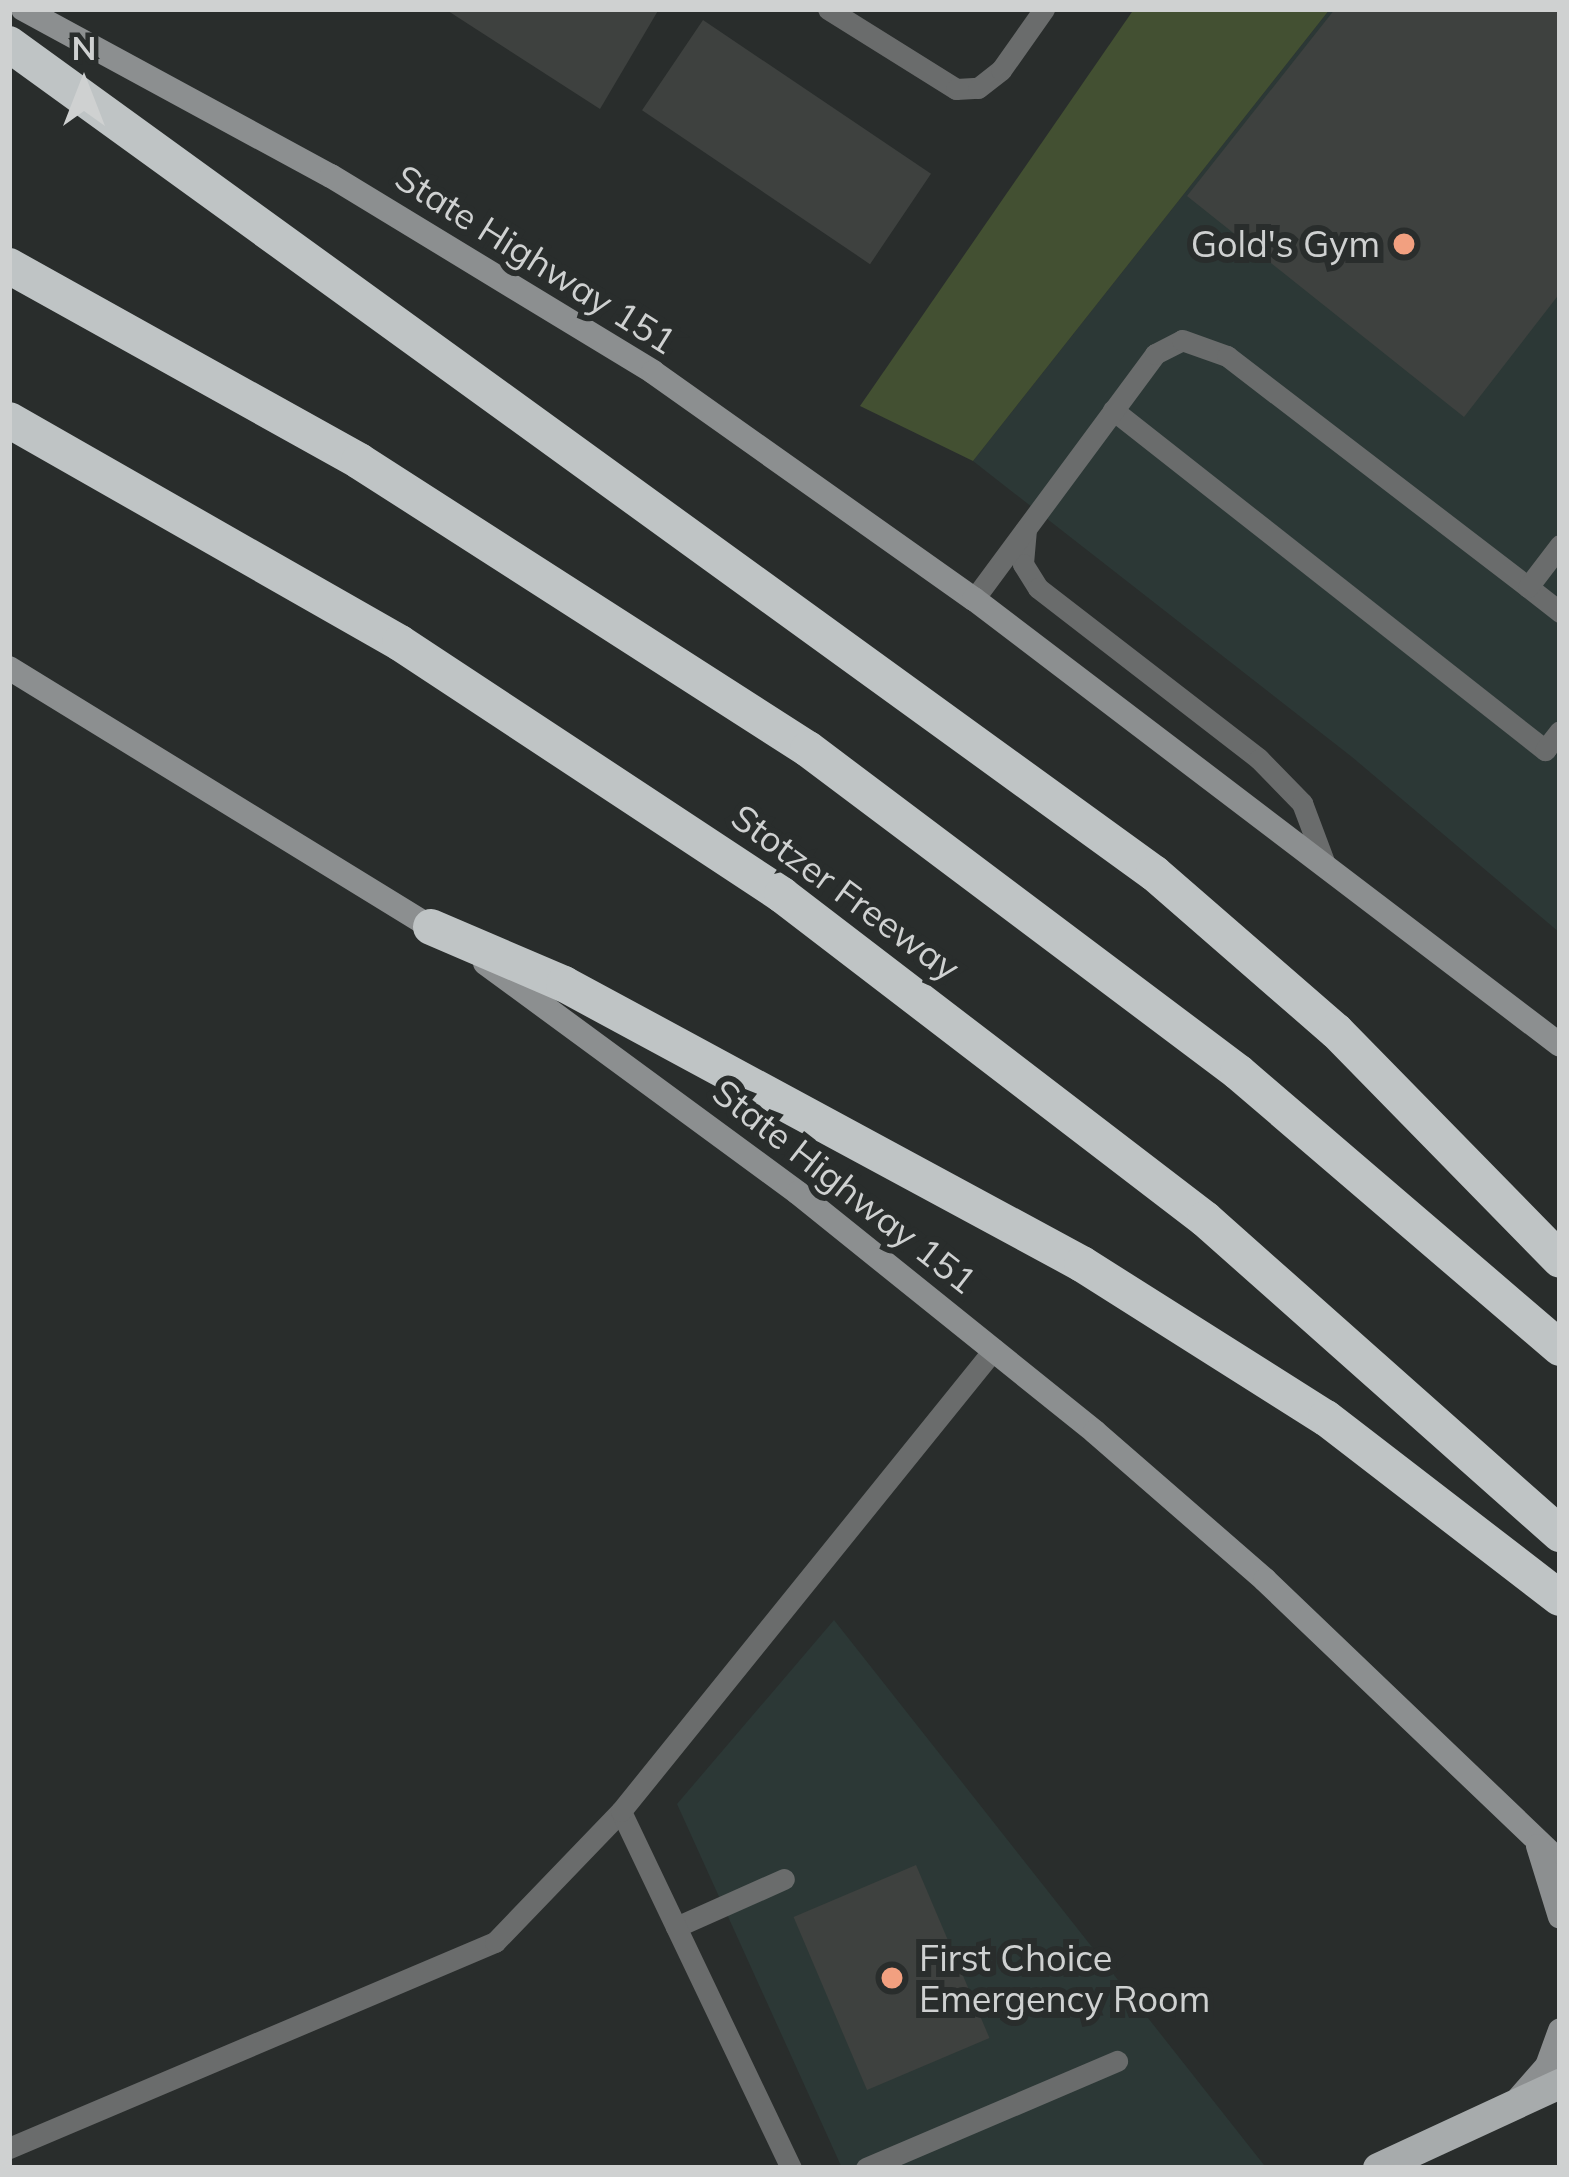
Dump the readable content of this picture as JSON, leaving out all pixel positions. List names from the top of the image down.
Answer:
{
  "streets": {
    "highway": ["Stotzer Freeway"],
    "main road": ["State Highway 151"]
  },
  "places": ["Gold's Gym", "First Choice Emergency Room"],
  "north": "top"
}
